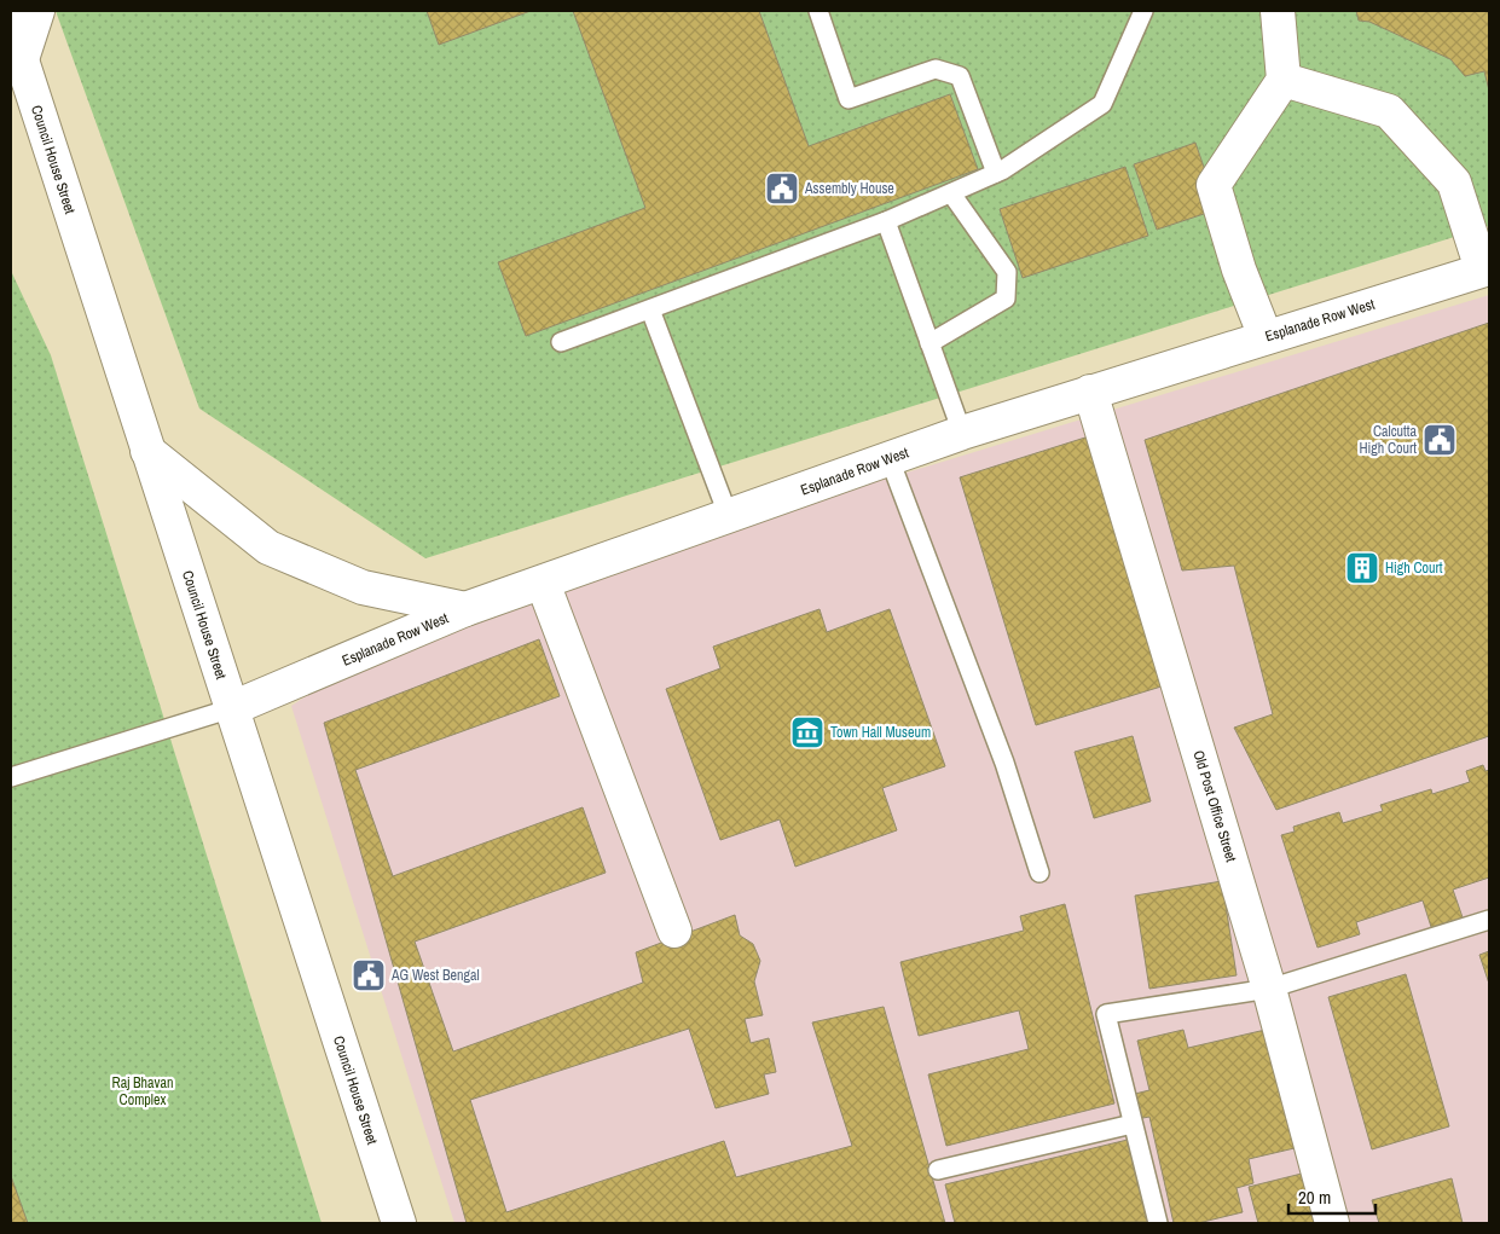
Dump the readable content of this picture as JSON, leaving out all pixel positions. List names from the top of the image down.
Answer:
{
  "streets": {
    "street": ["Council House Street", "Esplanade Row West", "Old Post Office Street"]
  },
  "crossings": [
    ["Council House Street", "Esplanade Row West"],
    ["Esplanade Row West", "Old Post Office Street"]
  ],
  "parks": ["Raj Bhavan Complex"],
  "places": {
    "public building": ["Assembly House", "Calcutta High Court", "AG West Bengal"],
    "building": ["High Court"],
    "museum": ["Town Hall Museum"]
  },
  "scale_bar": "20 m"
}
